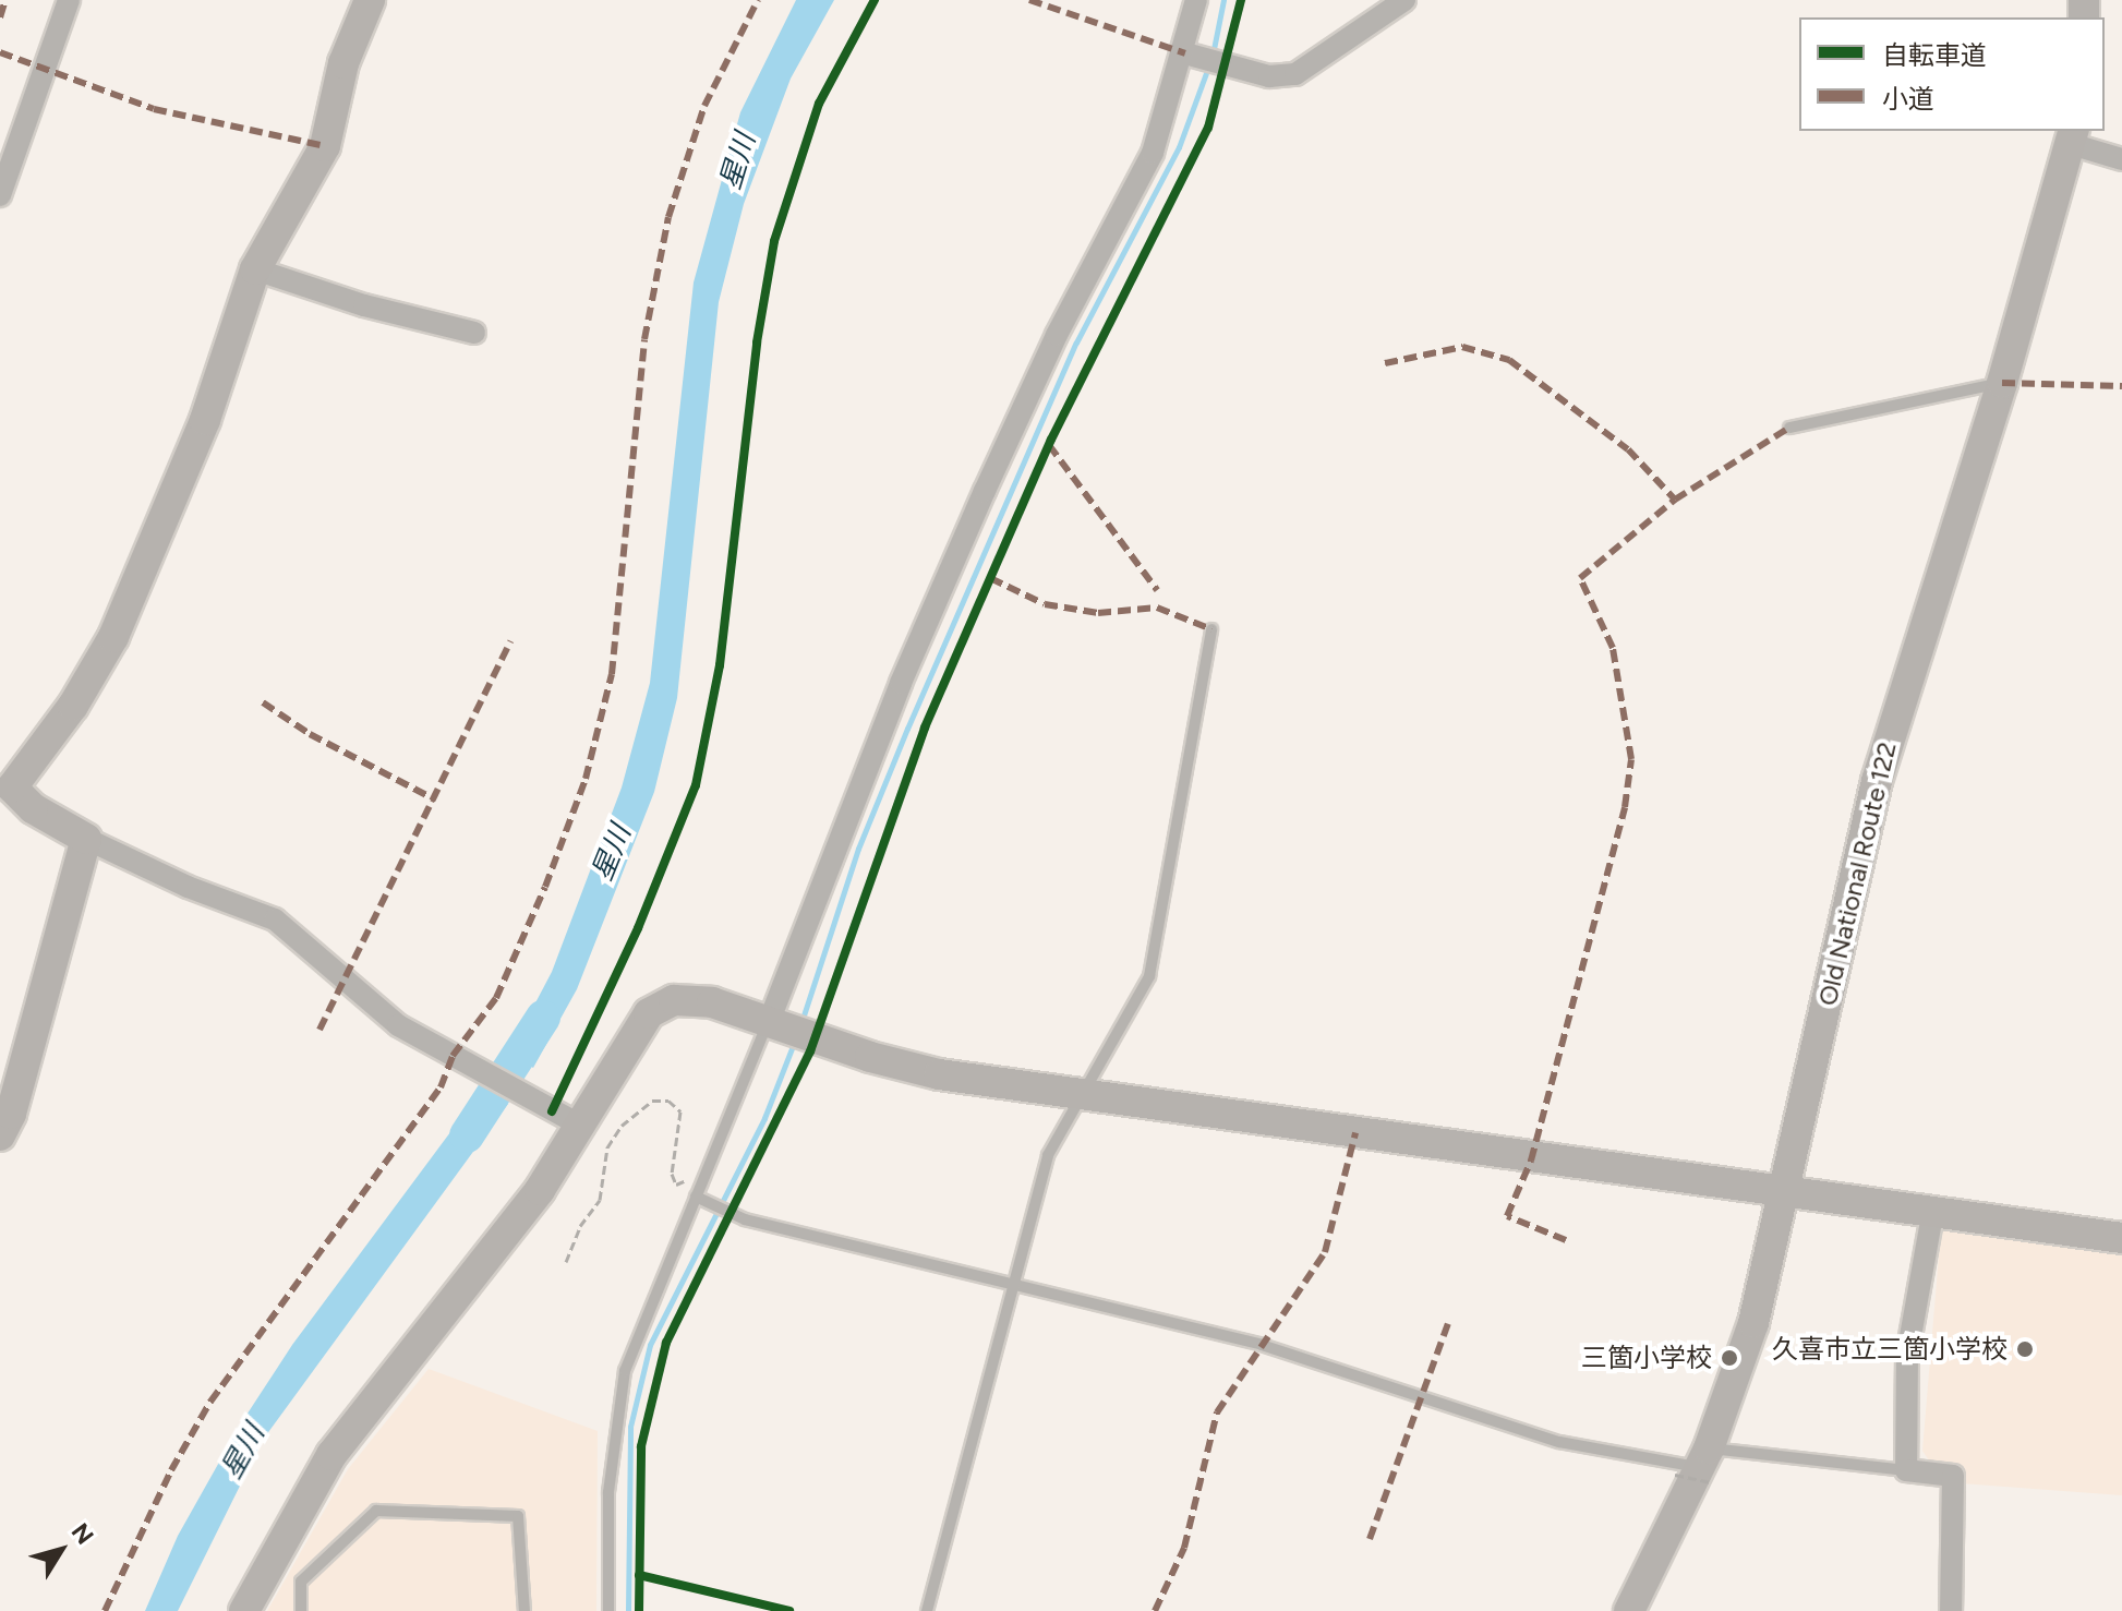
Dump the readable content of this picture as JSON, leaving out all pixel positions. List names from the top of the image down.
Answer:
{
  "streets": {
    "street": ["Old National Route 122"]
  },
  "water": ["星川"],
  "places": ["久喜市立三箇小学校", "三箇小学校"],
  "legend": ["自転車道", "小道"],
  "north": "top right"
}
